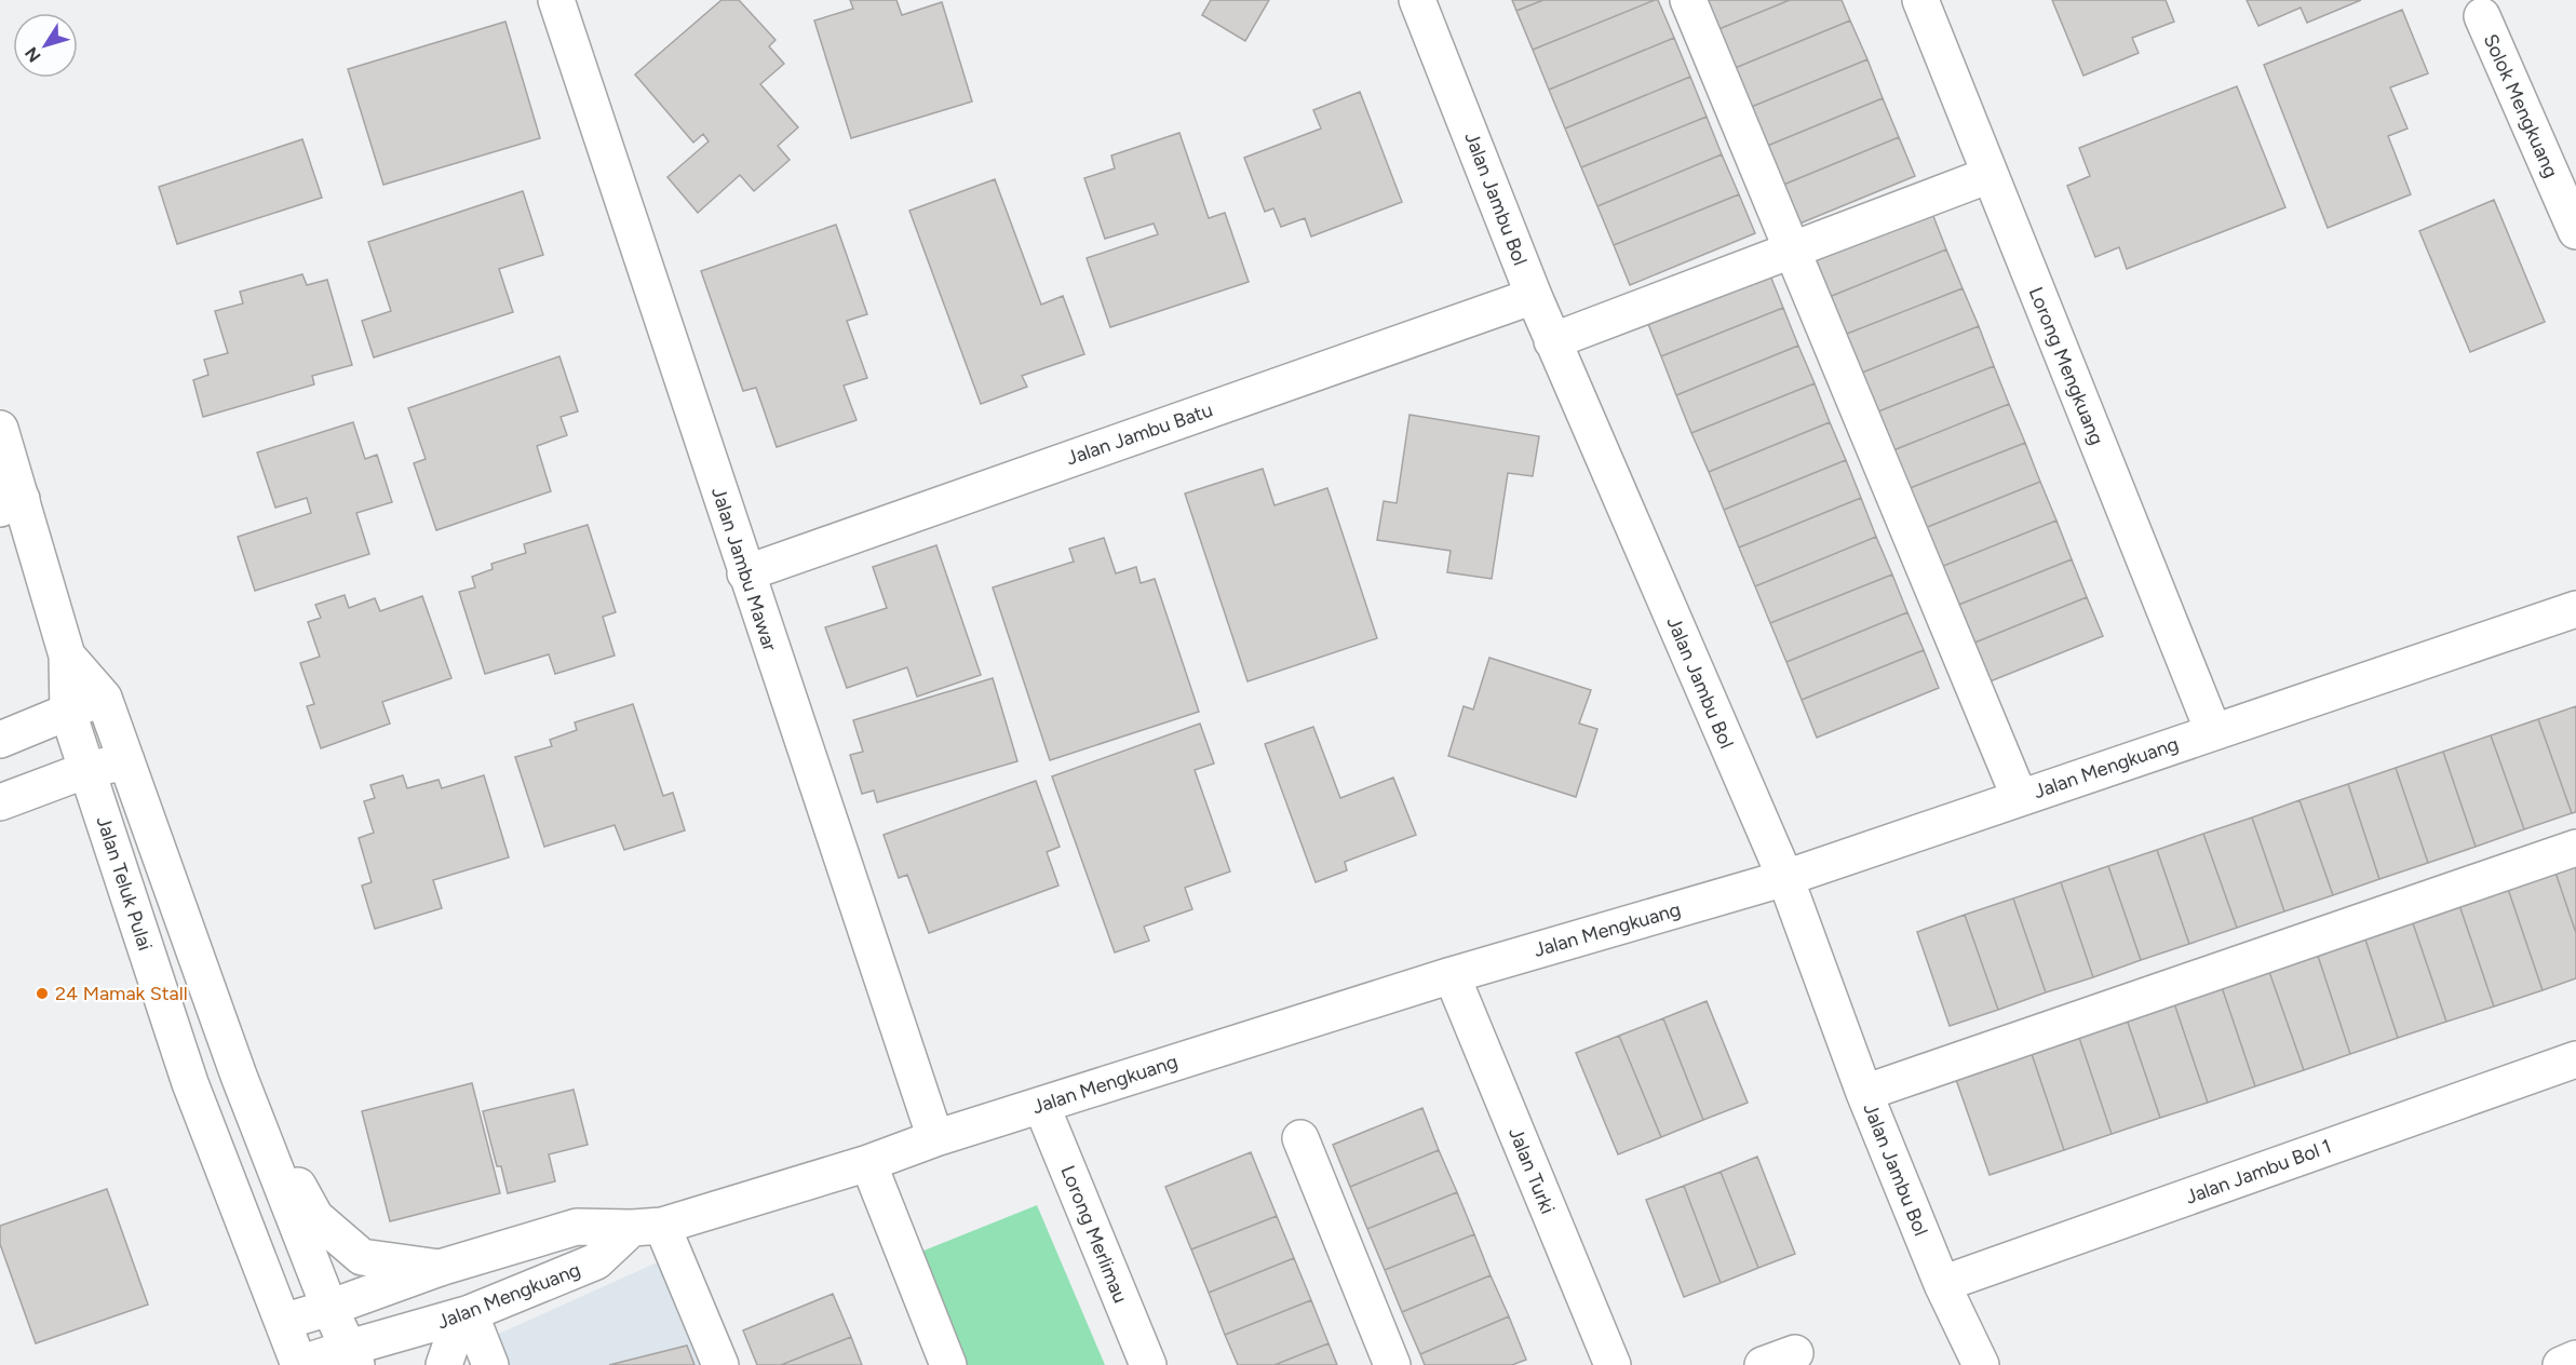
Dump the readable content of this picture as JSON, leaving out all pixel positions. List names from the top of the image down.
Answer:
{
  "streets": {
    "street": [
      "Solok Mengkuang",
      "Jalan Jambu Bol",
      "Lorong Mengkuang",
      "Jalan Jambu Batu",
      "Jalan Jambu Mawar",
      "Jalan Mengkuang",
      "Jalan Teluk Pulai",
      "Jalan Turki",
      "Jalan Jambu Bol 1",
      "Lorong Merlimau"
    ]
  },
  "crossings": [
    ["Jalan Jambu Bol", "Jalan Jambu Batu"],
    ["Jalan Jambu Bol", "Jalan Mengkuang"],
    ["Jalan Jambu Bol", "Jalan Jambu Bol 1"],
    ["Lorong Mengkuang", "Jalan Mengkuang"],
    ["Jalan Jambu Batu", "Jalan Jambu Mawar"],
    ["Jalan Jambu Mawar", "Jalan Mengkuang"],
    ["Jalan Mengkuang", "Jalan Teluk Pulai"],
    ["Jalan Mengkuang", "Jalan Turki"],
    ["Jalan Mengkuang", "Lorong Merlimau"]
  ],
  "places": ["24 Mamak Stall"],
  "north": "bottom left"
}
